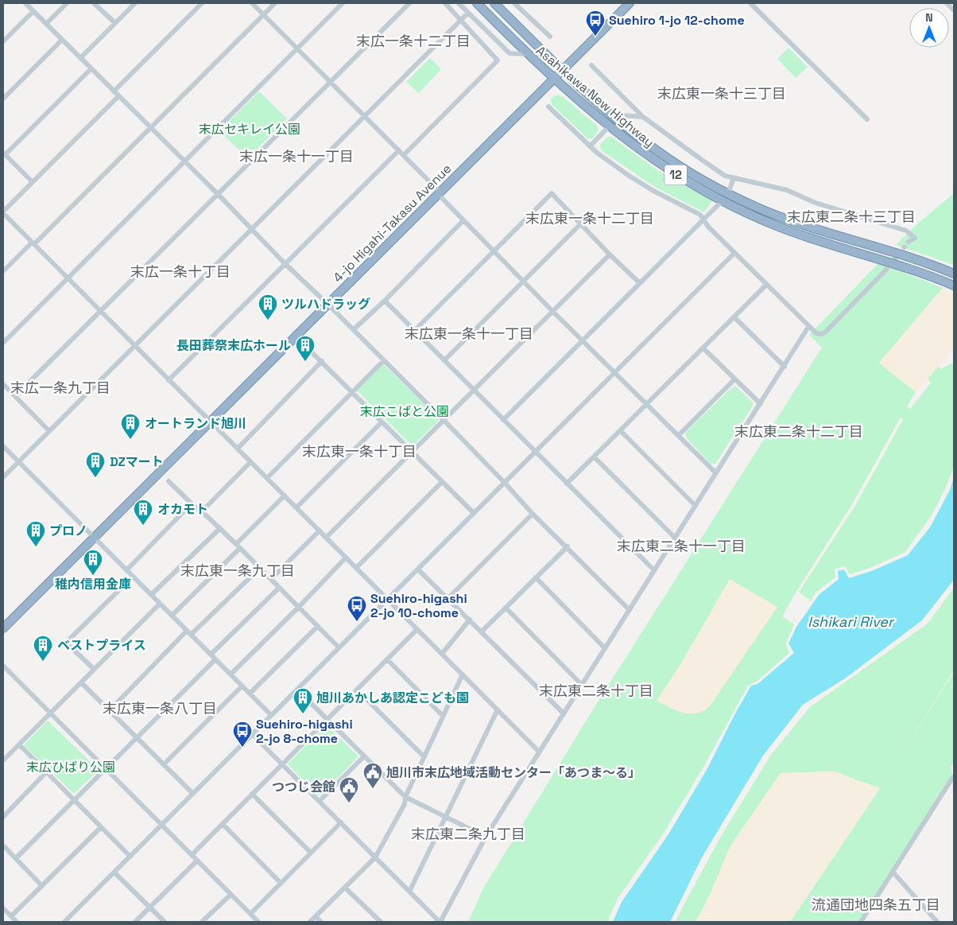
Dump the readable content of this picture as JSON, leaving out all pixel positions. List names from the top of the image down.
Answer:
{
  "streets": {
    "highway": ["Asahikawa New Highway", "12", "4-jo Higahi-Takasu Avenue"]
  },
  "crossings": [
    ["Asahikawa New Highway", "4-jo Higahi-Takasu Avenue"]
  ],
  "districts": [
    "末広一条十二丁目",
    "末広東一条十三丁目",
    "末広一条十一丁目",
    "末広東二条十三丁目",
    "末広東一条十二丁目",
    "末広一条十丁目",
    "末広東一条十一丁目",
    "末広一条九丁目",
    "末広東二条十二丁目",
    "末広東一条十丁目",
    "末広東二条十一丁目",
    "末広東一条九丁目",
    "末広東二条十丁目",
    "末広東一条八丁目",
    "末広東二条九丁目",
    "流通団地四条五丁目"
  ],
  "water": ["Ishikari River"],
  "parks": ["末広セキレイ公園", "末広こばと公園", "末広ひばり公園"],
  "places": {
    "bus stop": ["Suehiro 1-jo 12-chome", "Suehiro-higashi 2-jo 10-chome", "Suehiro-higashi 2-jo 8-chome"],
    "building": [
      "ツルハドラッグ",
      "長田葬祭末広ホール",
      "オートランド旭川",
      "DZマート",
      "オカモト",
      "プロノ",
      "稚内信用金庫",
      "ベストプライス",
      "旭川あかしあ認定こども園"
    ],
    "public building": ["旭川市末広地域活動センター「あつま〜る」", "つつじ会館"]
  },
  "north": "top"
}
